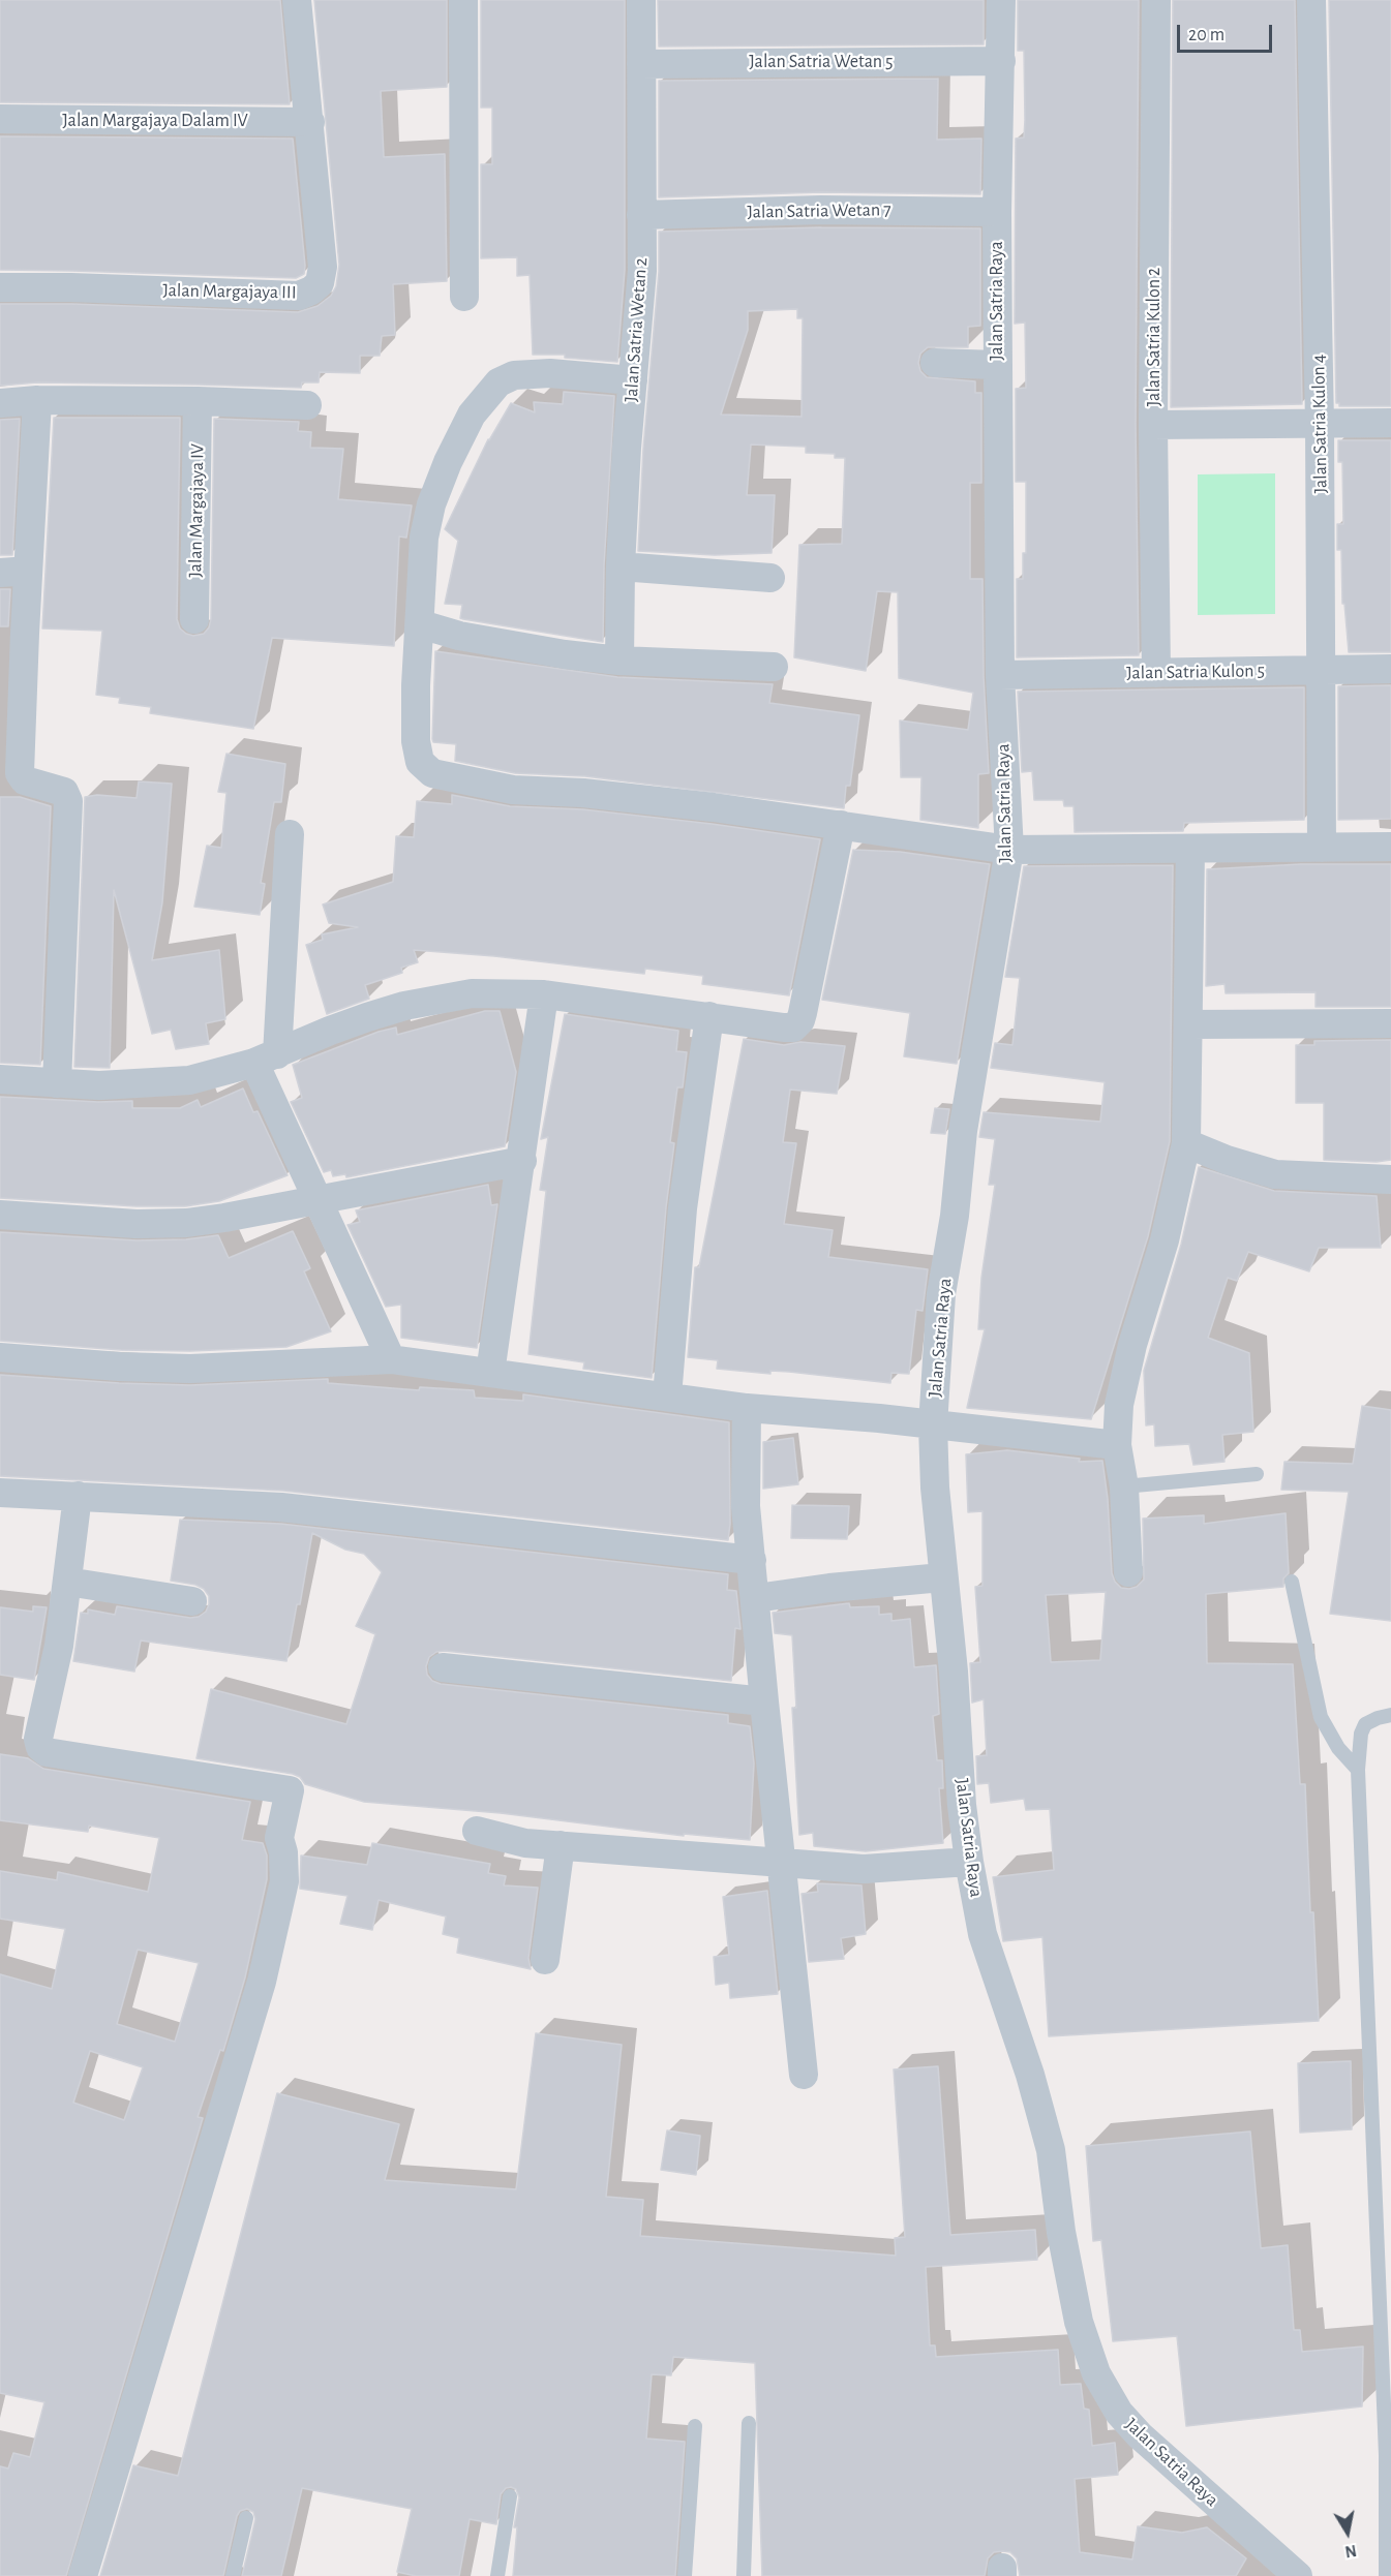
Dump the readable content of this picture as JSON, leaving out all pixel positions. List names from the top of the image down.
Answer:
{
  "streets": {
    "street": [
      "Jalan Satria Wetan 5",
      "Jalan Margajaya Dalam IV",
      "Jalan Satria Wetan 7",
      "Jalan Margajaya III",
      "Jalan Satria Raya",
      "Jalan Satria Wetan 2",
      "Jalan Satria Kulon 2",
      "Jalan Satria Kulon 4",
      "Jalan Margajaya IV",
      "Jalan Satria Kulon 5"
    ]
  },
  "crossings": [
    ["Jalan Satria Wetan 5", "Jalan Satria Raya"],
    ["Jalan Satria Wetan 5", "Jalan Satria Wetan 2"],
    ["Jalan Margajaya Dalam IV", "Jalan Margajaya III"],
    ["Jalan Satria Wetan 7", "Jalan Satria Raya"],
    ["Jalan Satria Wetan 7", "Jalan Satria Wetan 2"],
    ["Jalan Satria Raya", "Jalan Satria Kulon 5"],
    ["Jalan Satria Kulon 2", "Jalan Satria Kulon 5"],
    ["Jalan Satria Kulon 4", "Jalan Satria Kulon 5"]
  ],
  "scale_bar": "20 m",
  "north": "bottom"
}
